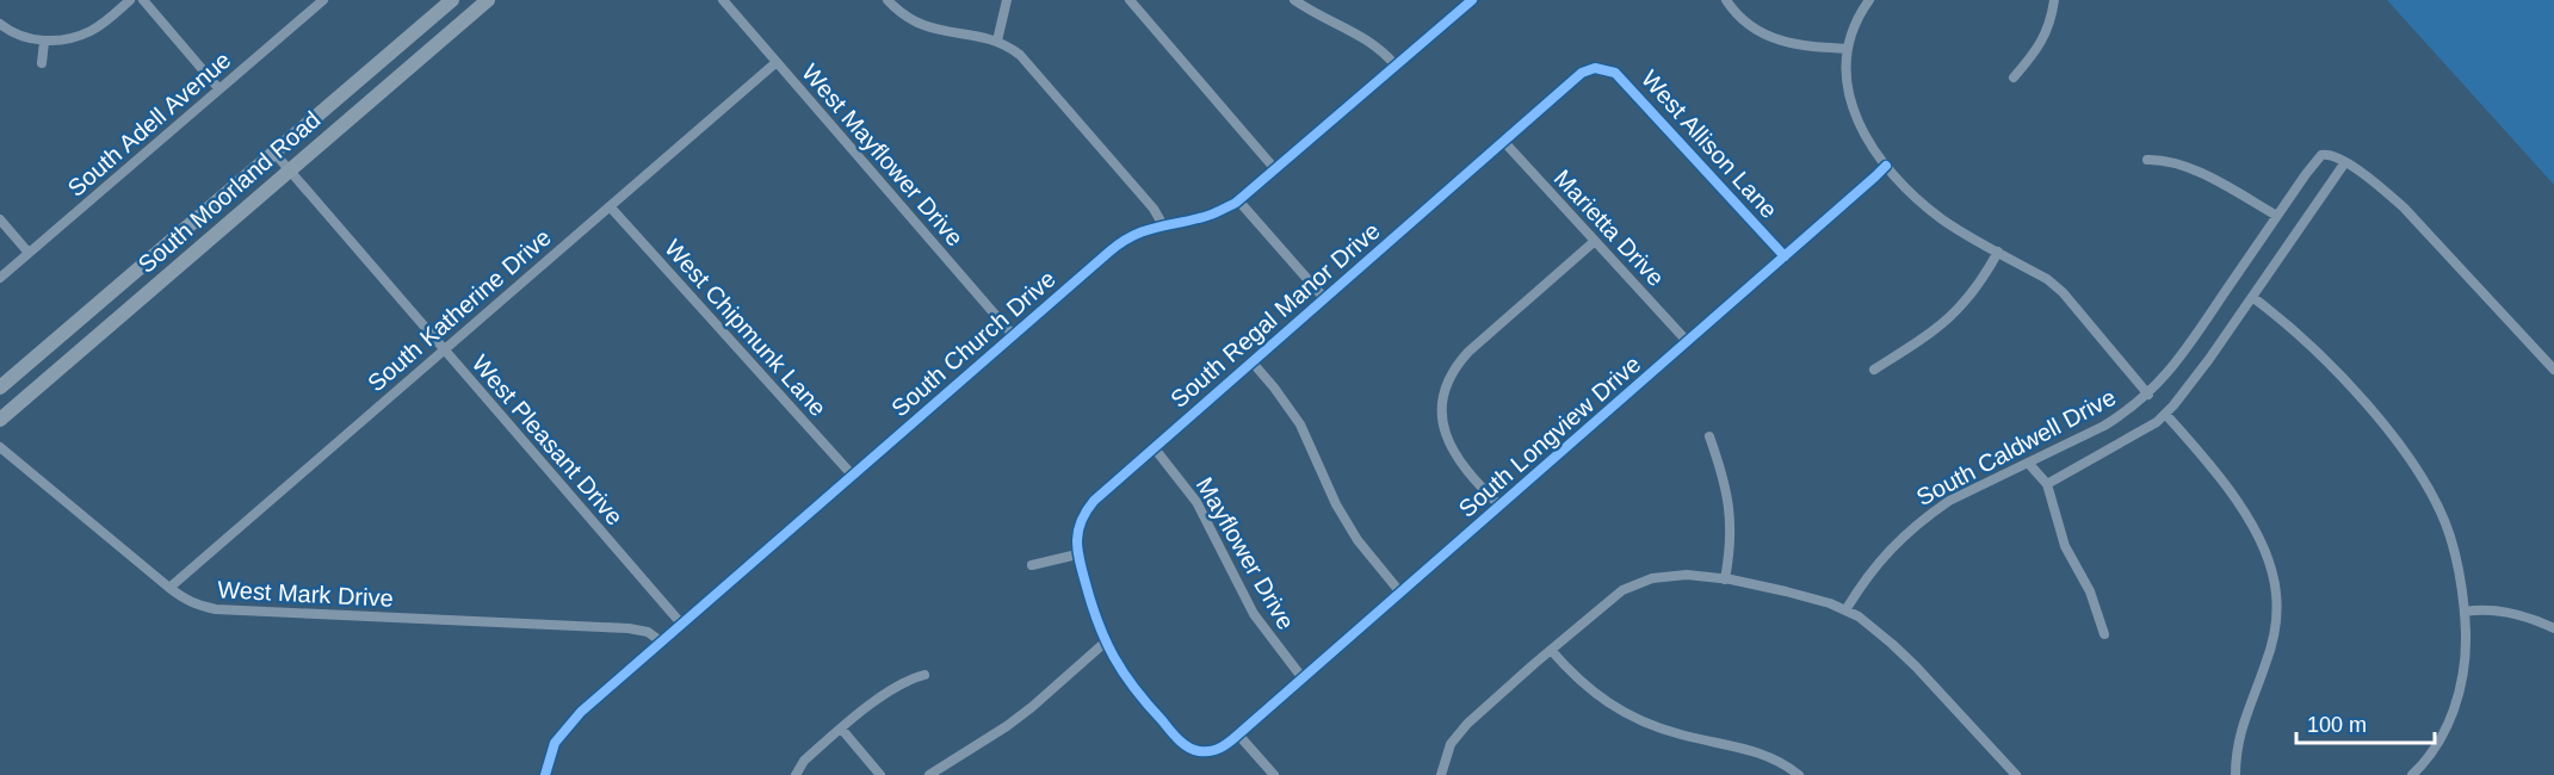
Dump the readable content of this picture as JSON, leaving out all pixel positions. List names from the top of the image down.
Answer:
{
  "streets": {
    "main road": ["South Moorland Road"],
    "street": [
      "South Adell Avenue",
      "West Allison Lane",
      "West Mayflower Drive",
      "Marietta Drive",
      "South Katherine Drive",
      "South Regal Manor Drive",
      "West Chipmunk Lane",
      "South Church Drive",
      "South Longview Drive",
      "West Pleasant Drive",
      "South Caldwell Drive",
      "Mayflower Drive",
      "West Mark Drive"
    ]
  },
  "crossings": [
    ["West Allison Lane", "South Regal Manor Drive"],
    ["West Allison Lane", "South Longview Drive"],
    ["West Mayflower Drive", "South Katherine Drive"],
    ["West Mayflower Drive", "South Church Drive"],
    ["South Moorland Road", "West Pleasant Drive"],
    ["Marietta Drive", "South Regal Manor Drive"],
    ["Marietta Drive", "South Longview Drive"],
    ["South Katherine Drive", "West Chipmunk Lane"],
    ["South Katherine Drive", "West Pleasant Drive"],
    ["South Katherine Drive", "West Mark Drive"],
    ["South Regal Manor Drive", "South Longview Drive"],
    ["South Regal Manor Drive", "Mayflower Drive"],
    ["West Chipmunk Lane", "South Church Drive"],
    ["South Church Drive", "West Pleasant Drive"],
    ["South Church Drive", "West Mark Drive"],
    ["South Longview Drive", "Mayflower Drive"]
  ],
  "scale_bar": "100 m"
}
